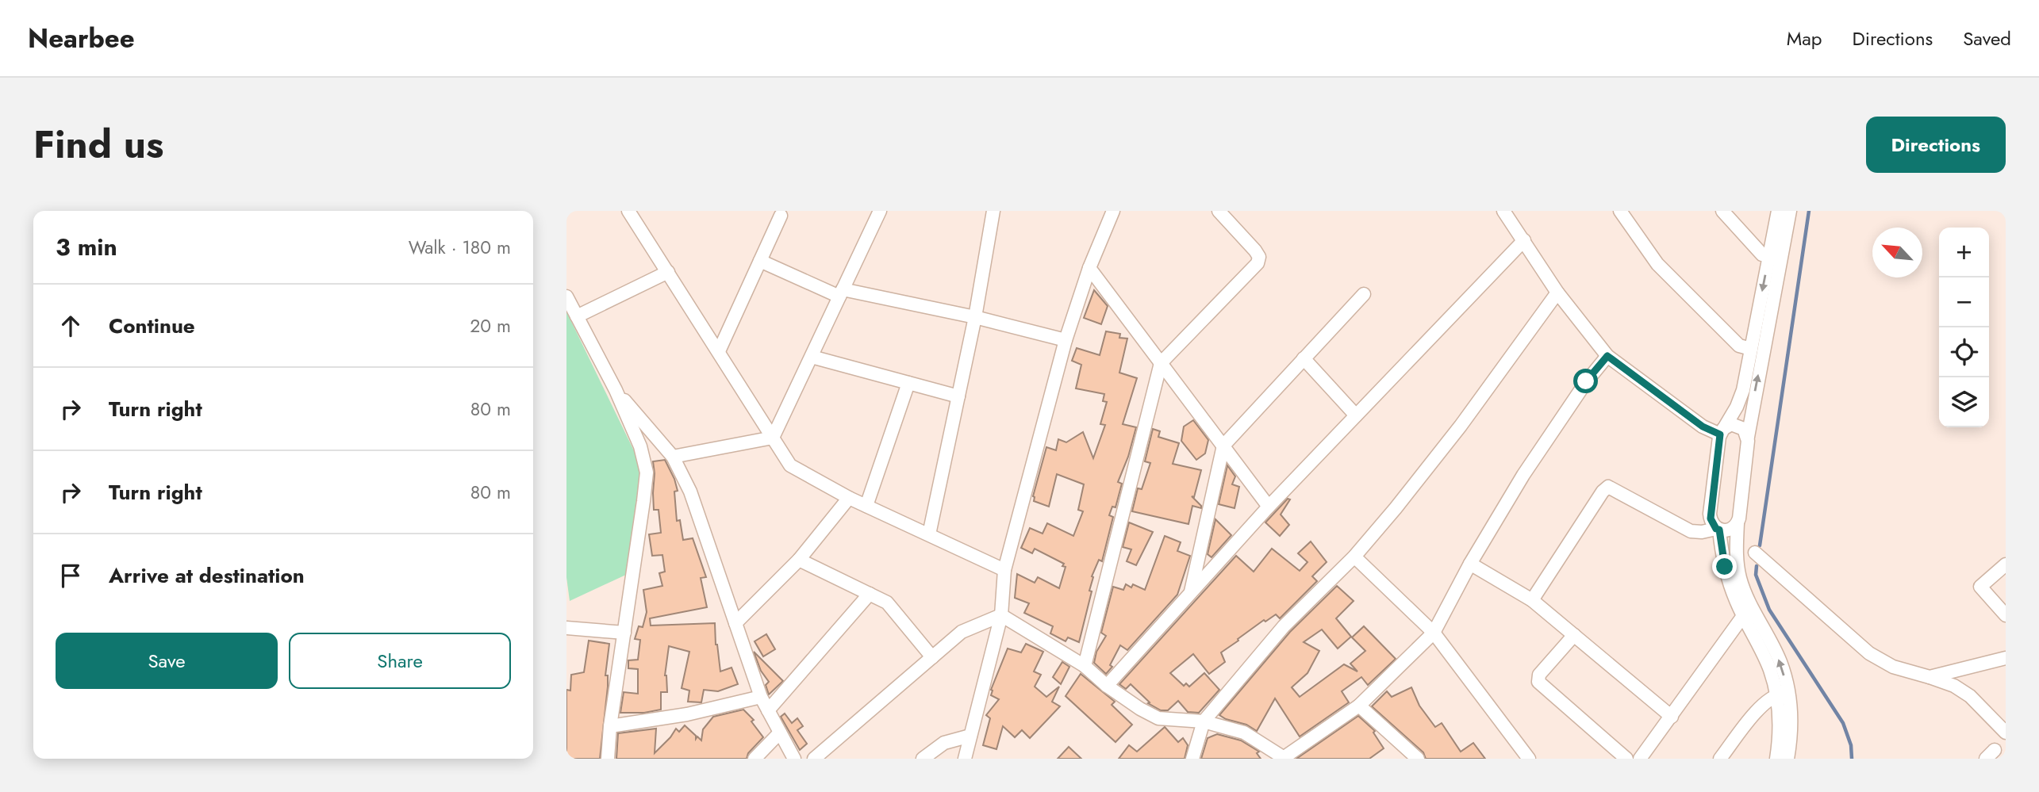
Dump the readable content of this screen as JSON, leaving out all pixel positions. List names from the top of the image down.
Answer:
{
  "north": "top left",
  "page": {
    "header": "Nearbee",
    "nav": ["Map", "Directions", "Saved"],
    "title": "Find us",
    "buttons": [
      "Directions",
      ["Save", "Share"]
    ],
    "heading": ["3 min", "Walk · 180 m"],
    "map_buttons": ["+", "−"],
    "list": [
      ["Continue", "20 m"],
      ["Turn right", "80 m"],
      ["Turn right", "80 m"],
      "Arrive at destination"
    ]
  }
}
